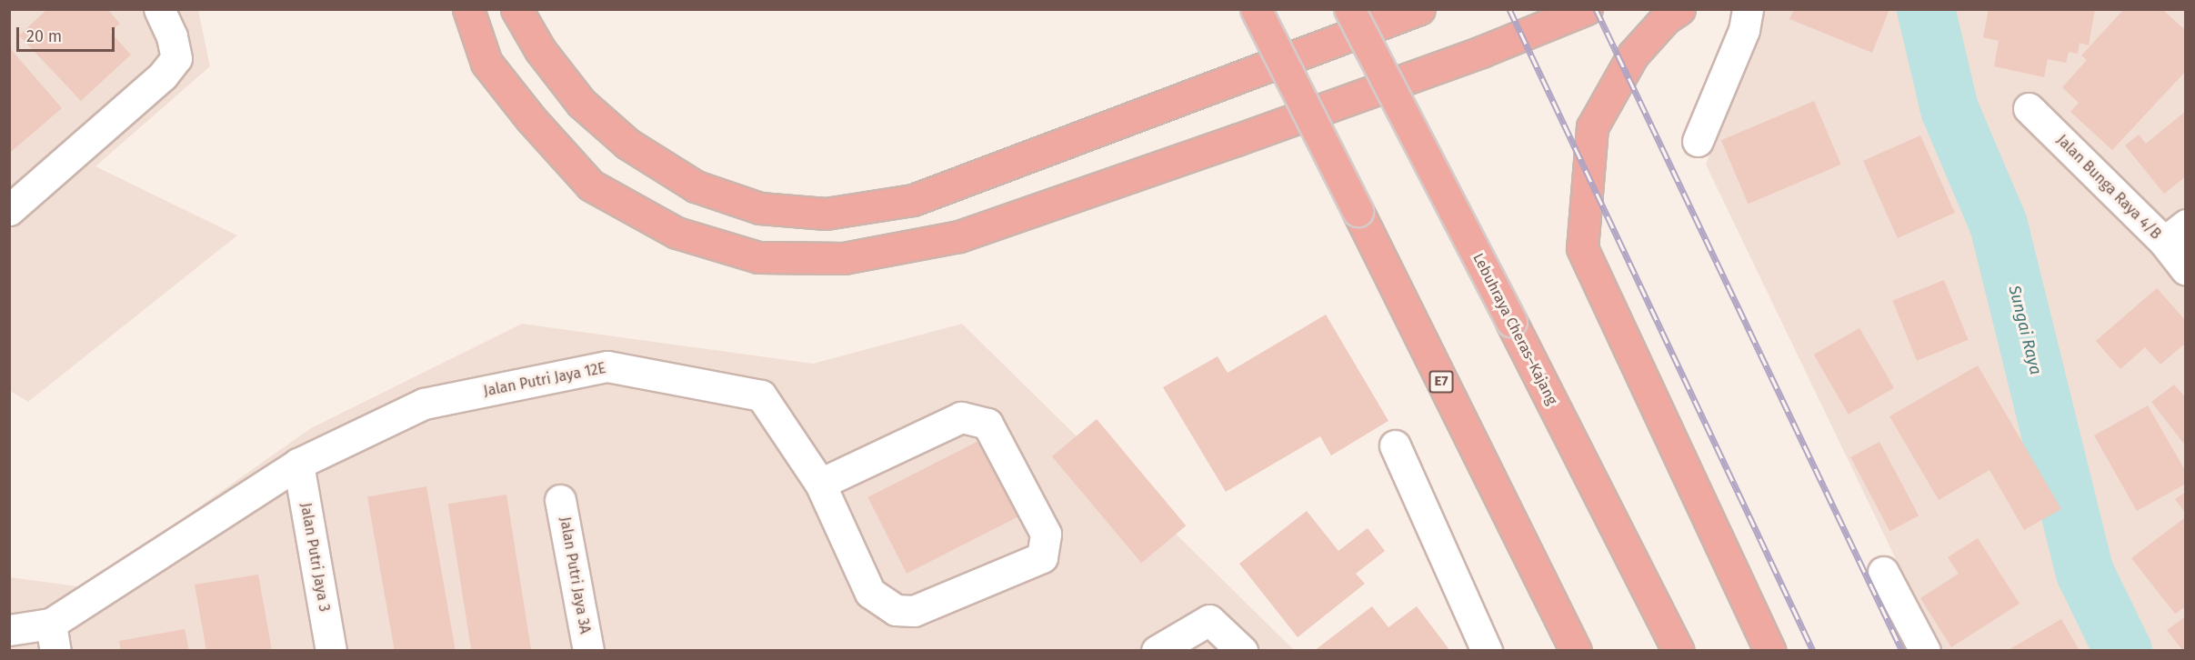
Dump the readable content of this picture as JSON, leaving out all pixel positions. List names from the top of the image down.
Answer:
{
  "streets": {
    "highway": ["Lebuhraya Cheras–Kajang", "E7"],
    "street": [
      "Jalan Bunga Raya 4/B",
      "Jalan Putri Jaya 12E",
      "Jalan Putri Jaya 3",
      "Jalan Putri Jaya 3A"
    ]
  },
  "crossings": [
    ["Jalan Putri Jaya 12E", "Jalan Putri Jaya 3"]
  ],
  "water": ["Sungai Raya"],
  "scale_bar": "20 m"
}
